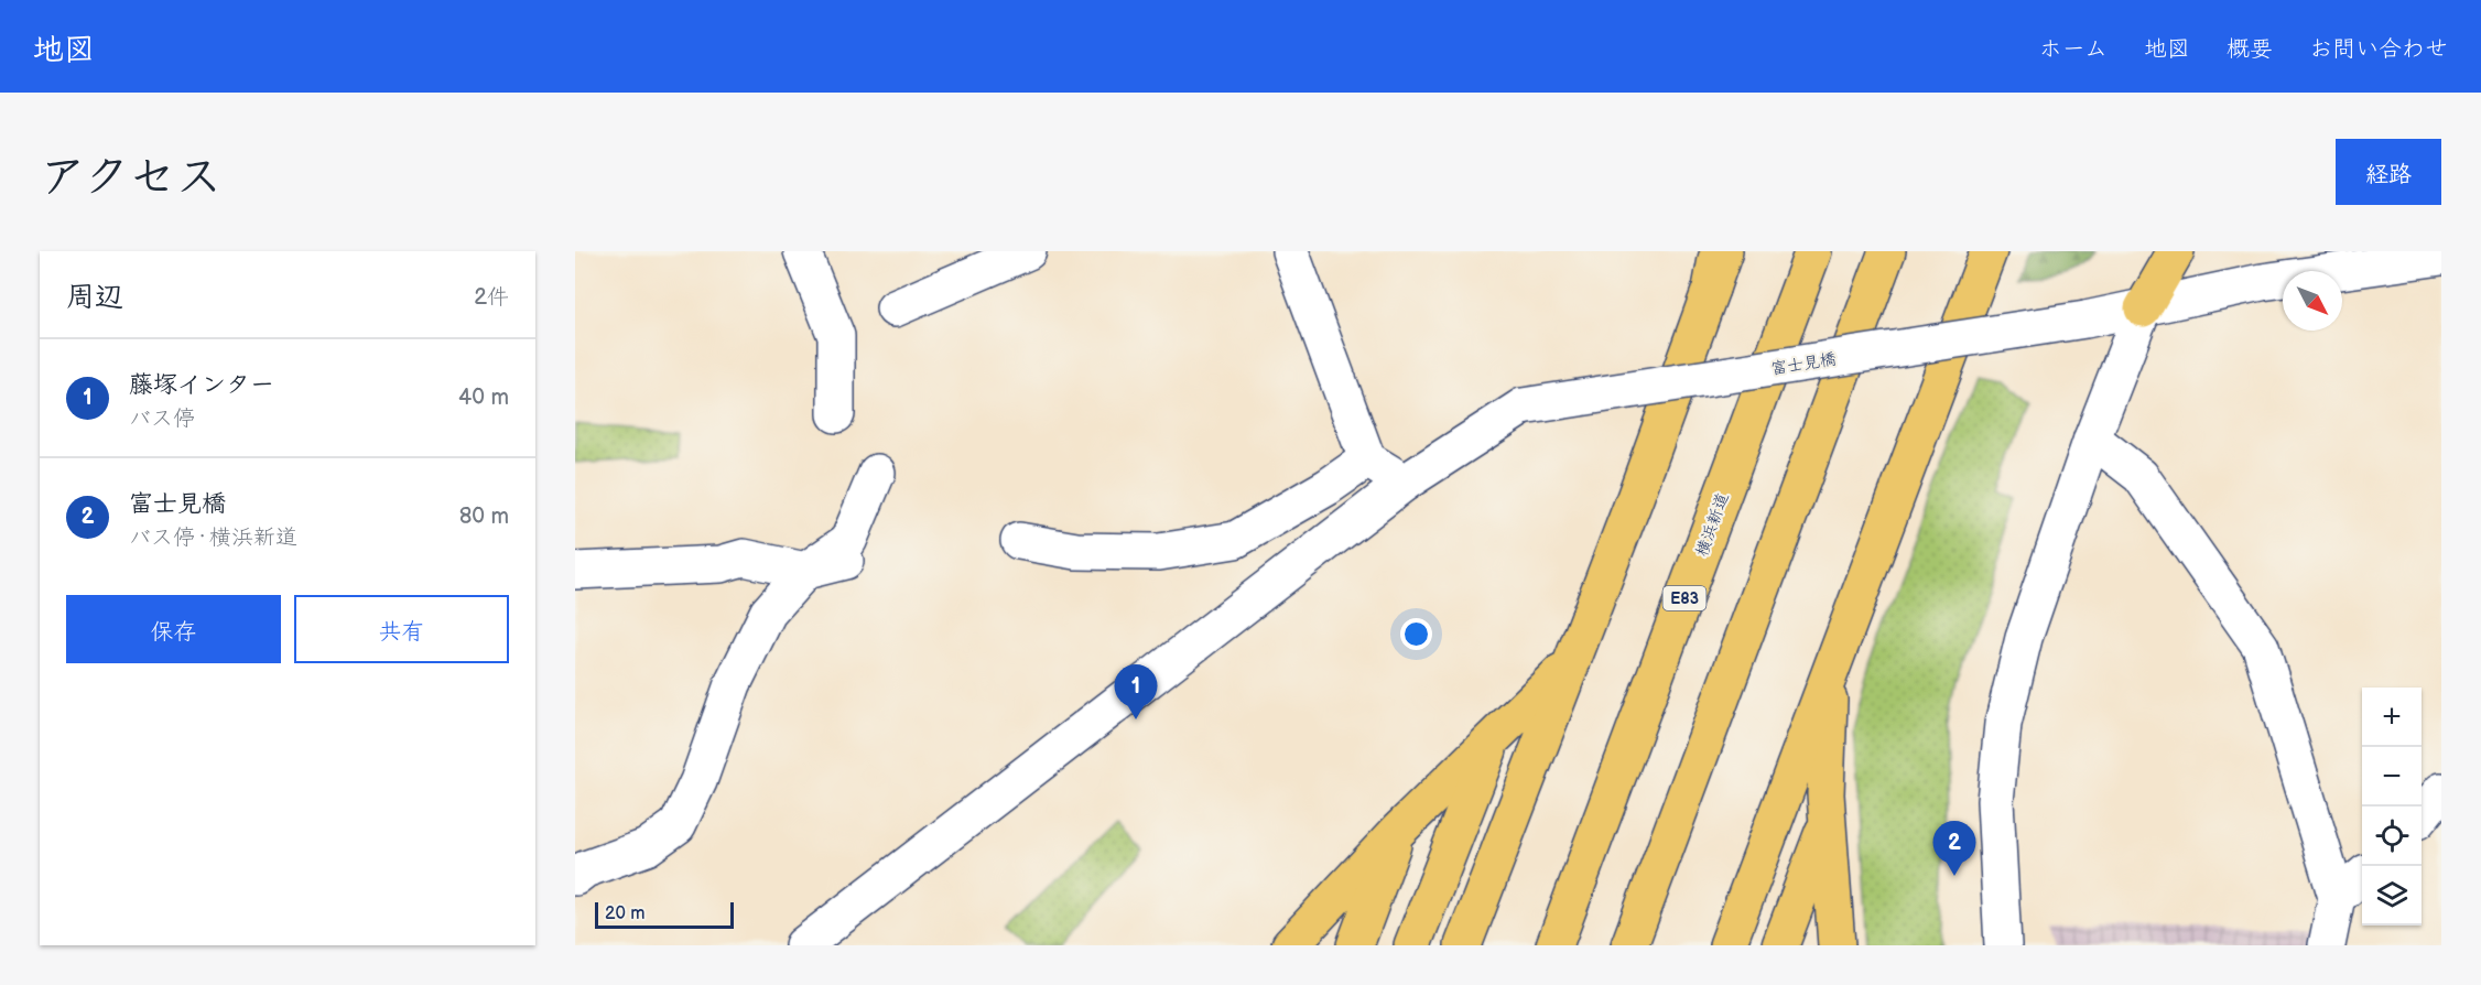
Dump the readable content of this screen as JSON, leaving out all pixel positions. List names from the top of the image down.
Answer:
{
  "streets": {
    "highway": ["横浜新道", "E83"],
    "street": ["富士見橋"]
  },
  "scale_bar": "20 m",
  "north": "bottom right",
  "page": {
    "header": "地図",
    "nav": [
      "ホーム",
      "地図",
      "概要",
      "お問い合わせ"
    ],
    "title": "アクセス",
    "buttons": [
      "経路",
      ["保存", "共有"]
    ],
    "heading": ["周辺", "2件"],
    "list": [
      {
        "mark": "1",
        "name": "藤塚インター",
        "note": "バス停",
        "value": "40 m"
      },
      {
        "mark": "2",
        "name": "富士見橋",
        "note": "バス停 · 横浜新道",
        "value": "80 m"
      }
    ],
    "pins": ["1", "2"],
    "map_buttons": ["+", "−"],
    "scale": "20 m"
  }
}
